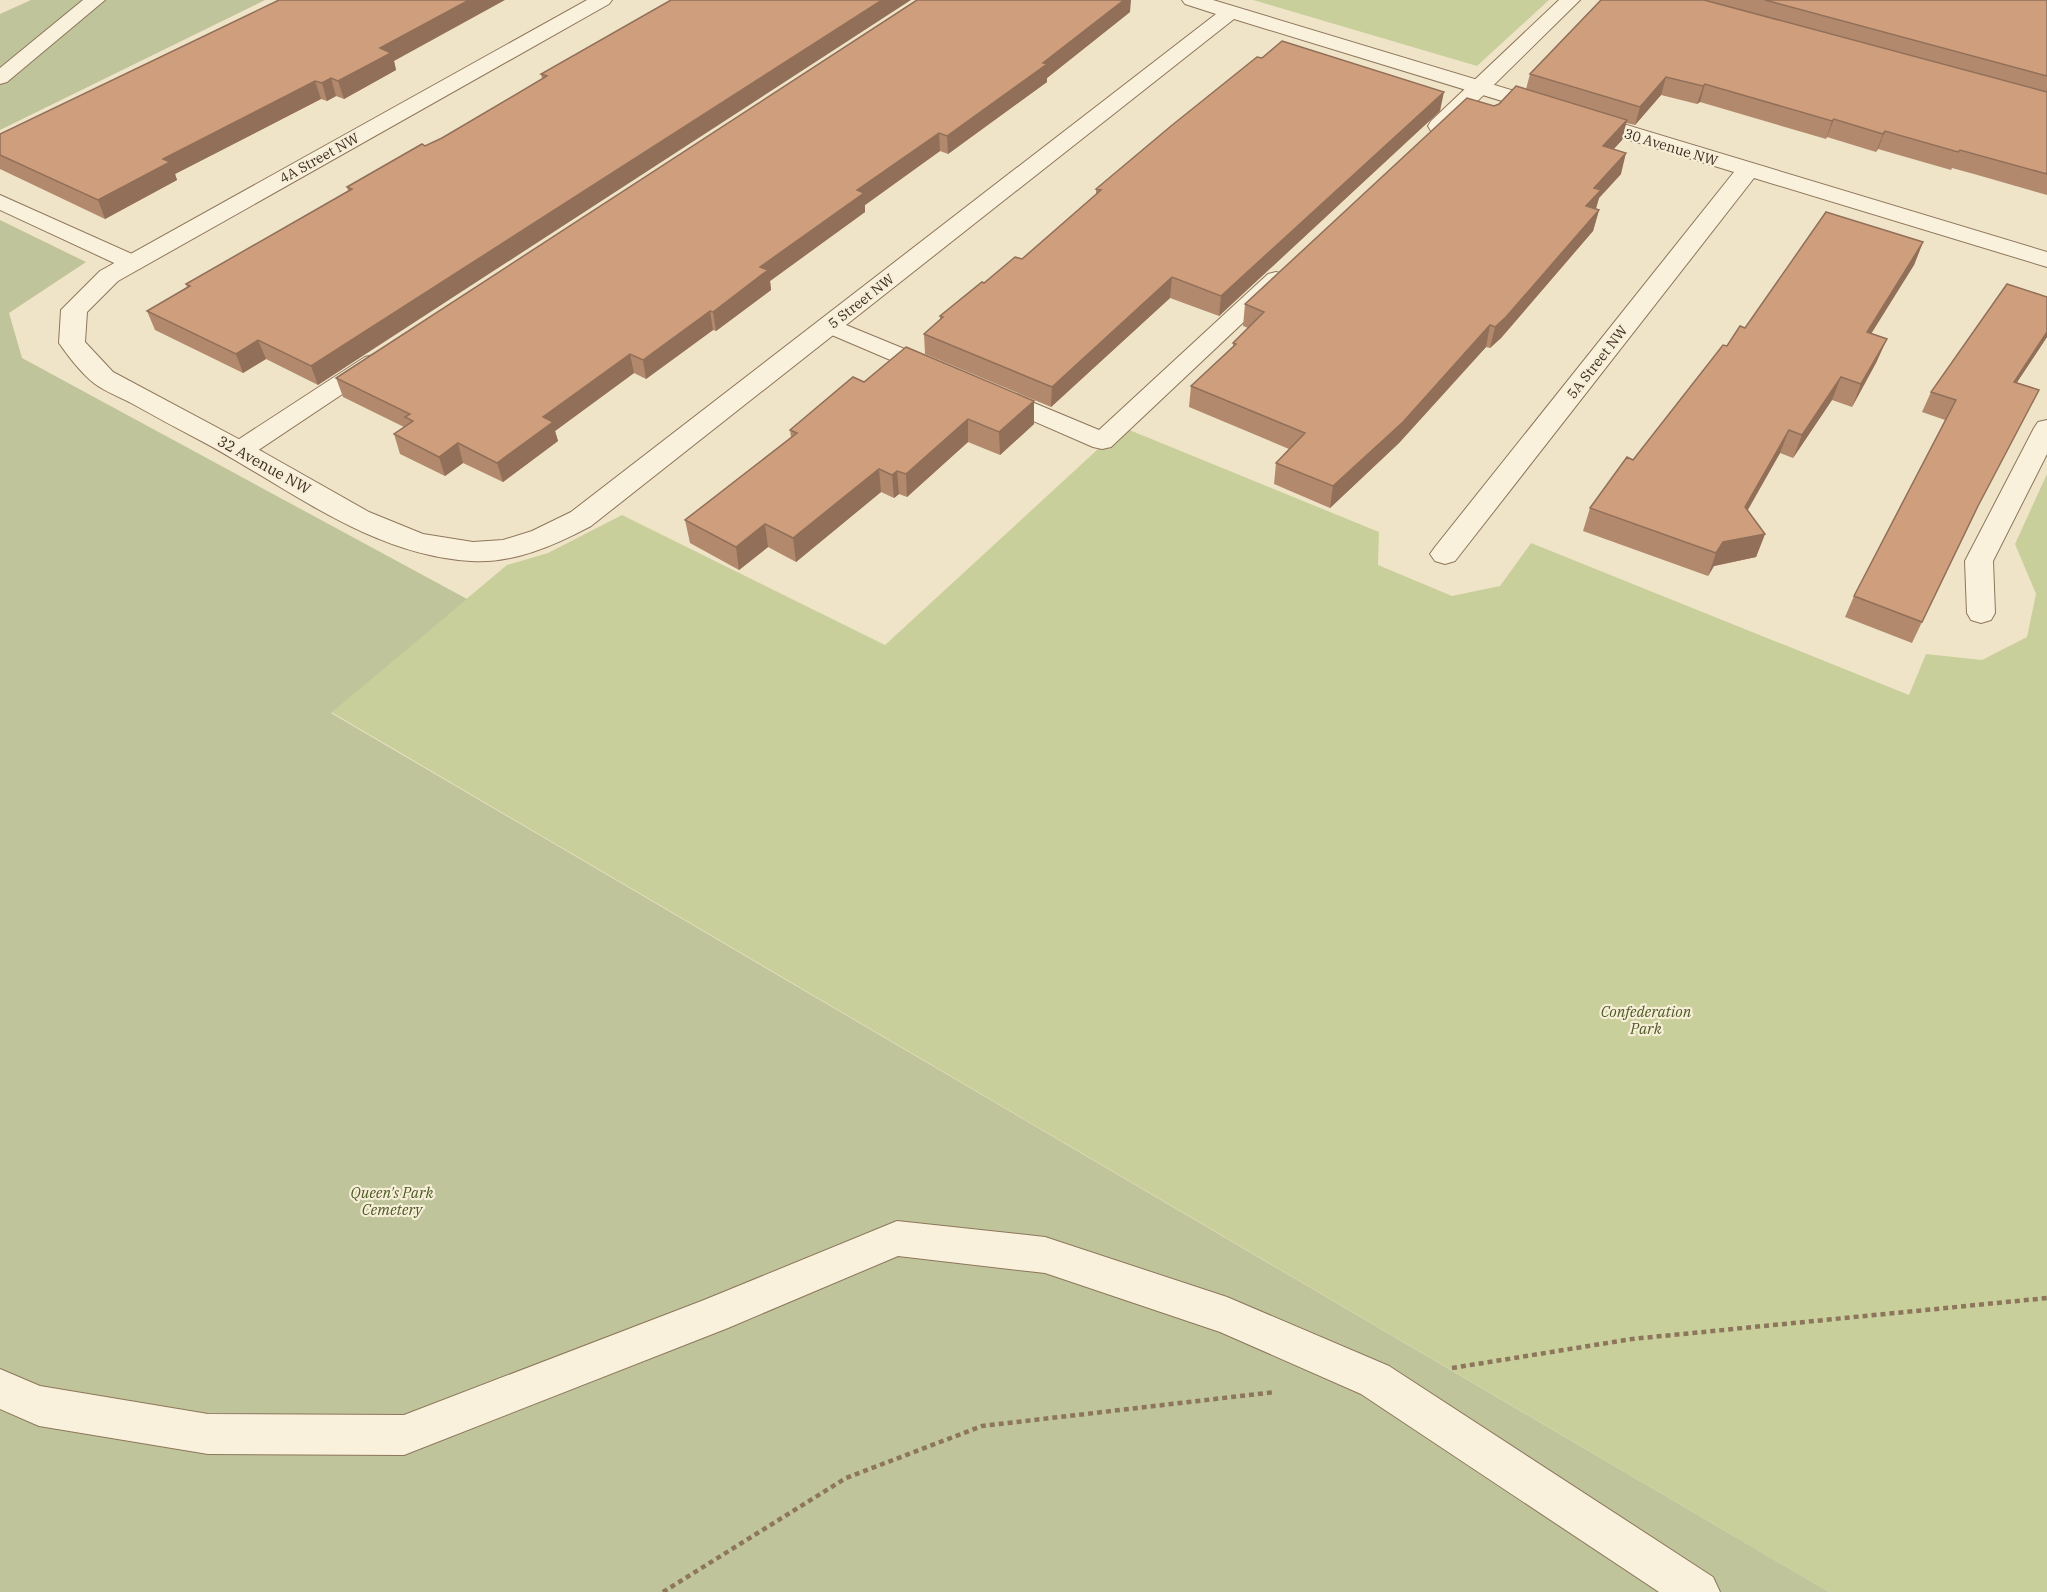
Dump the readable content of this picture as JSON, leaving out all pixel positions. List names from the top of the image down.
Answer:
{
  "streets": {
    "street": [
      "30 Avenue NW",
      "4A Street NW",
      "5 Street NW",
      "5A Street NW",
      "32 Avenue NW"
    ]
  },
  "crossings": [
    ["30 Avenue NW", "5 Street NW"],
    ["30 Avenue NW", "5A Street NW"],
    ["4A Street NW", "32 Avenue NW"],
    ["5 Street NW", "32 Avenue NW"]
  ],
  "parks": ["Confederation Park", "Queen's Park Cemetery"]
}
